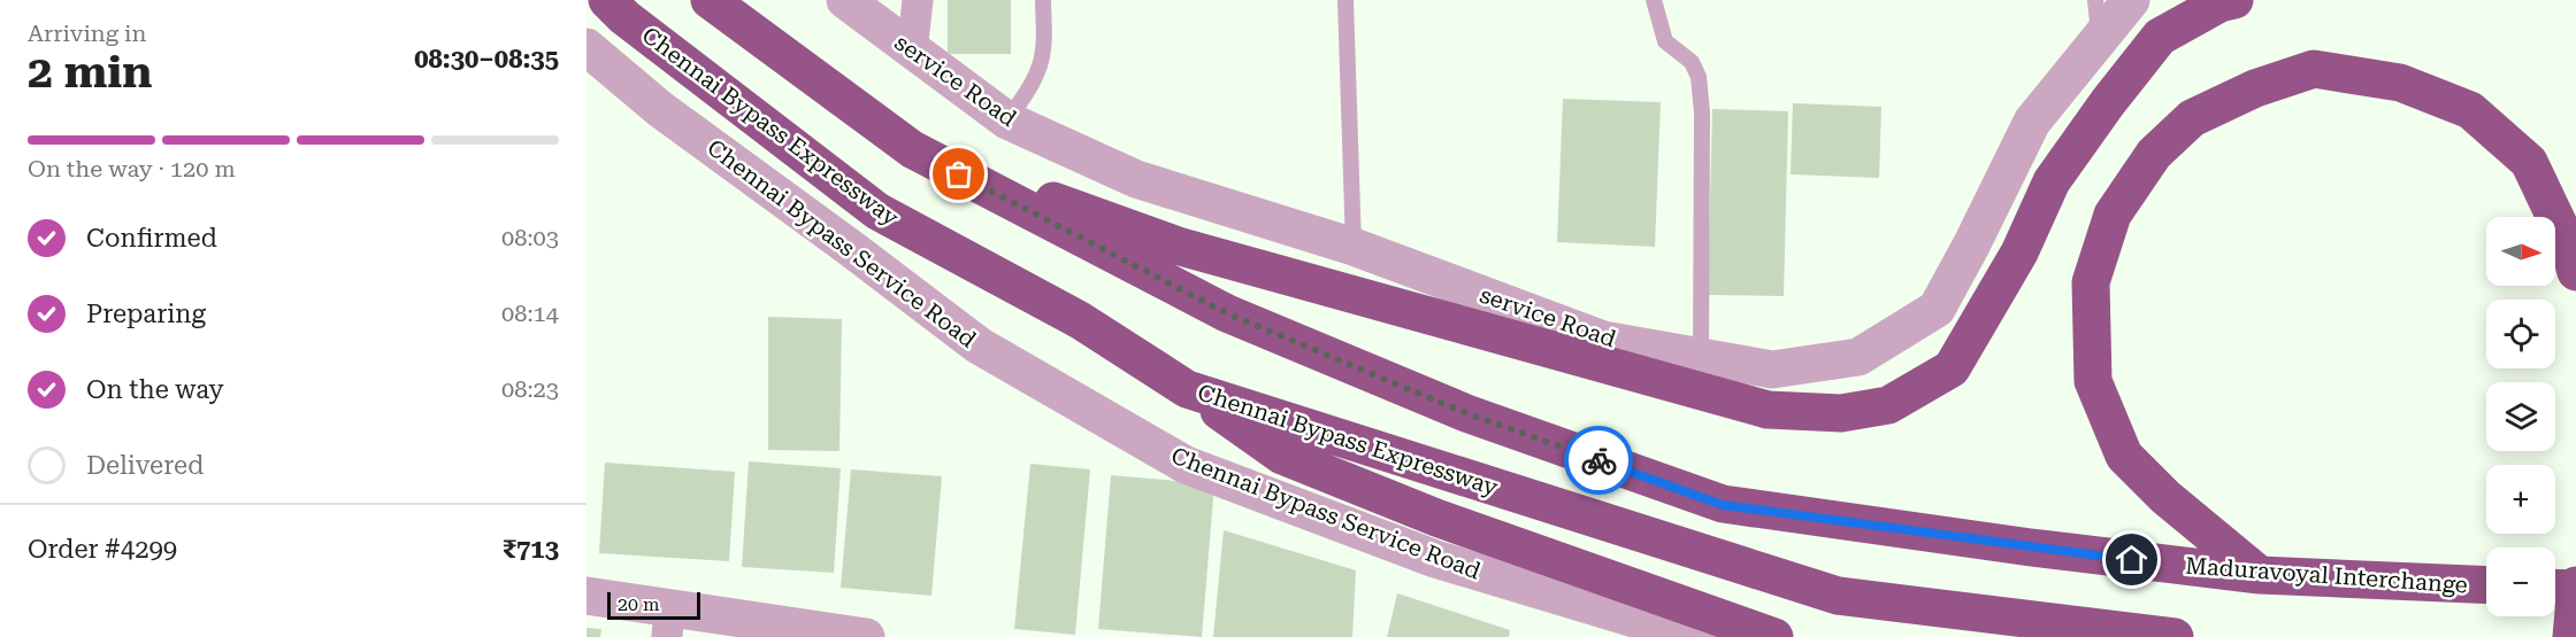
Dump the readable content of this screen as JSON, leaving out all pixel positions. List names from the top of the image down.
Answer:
{
  "streets": {
    "highway": ["Chennai Bypass Expressway", "Maduravoyal Interchange"],
    "street": ["service Road", "Chennai Bypass Service Road"]
  },
  "scale_bar": "20 m",
  "north": "right",
  "page": {
    "heading": ["2 min", "Arriving in", "08:30–08:35"],
    "panel": ["Order #4299", "₹713"],
    "bar": "On the way · 120 m",
    "list": [
      ["Confirmed", "08:03"],
      ["Preparing", "08:14"],
      ["On the way", "08:23"],
      "Delivered"
    ],
    "map_buttons": ["+", "−"],
    "scale": "20 m"
  }
}
